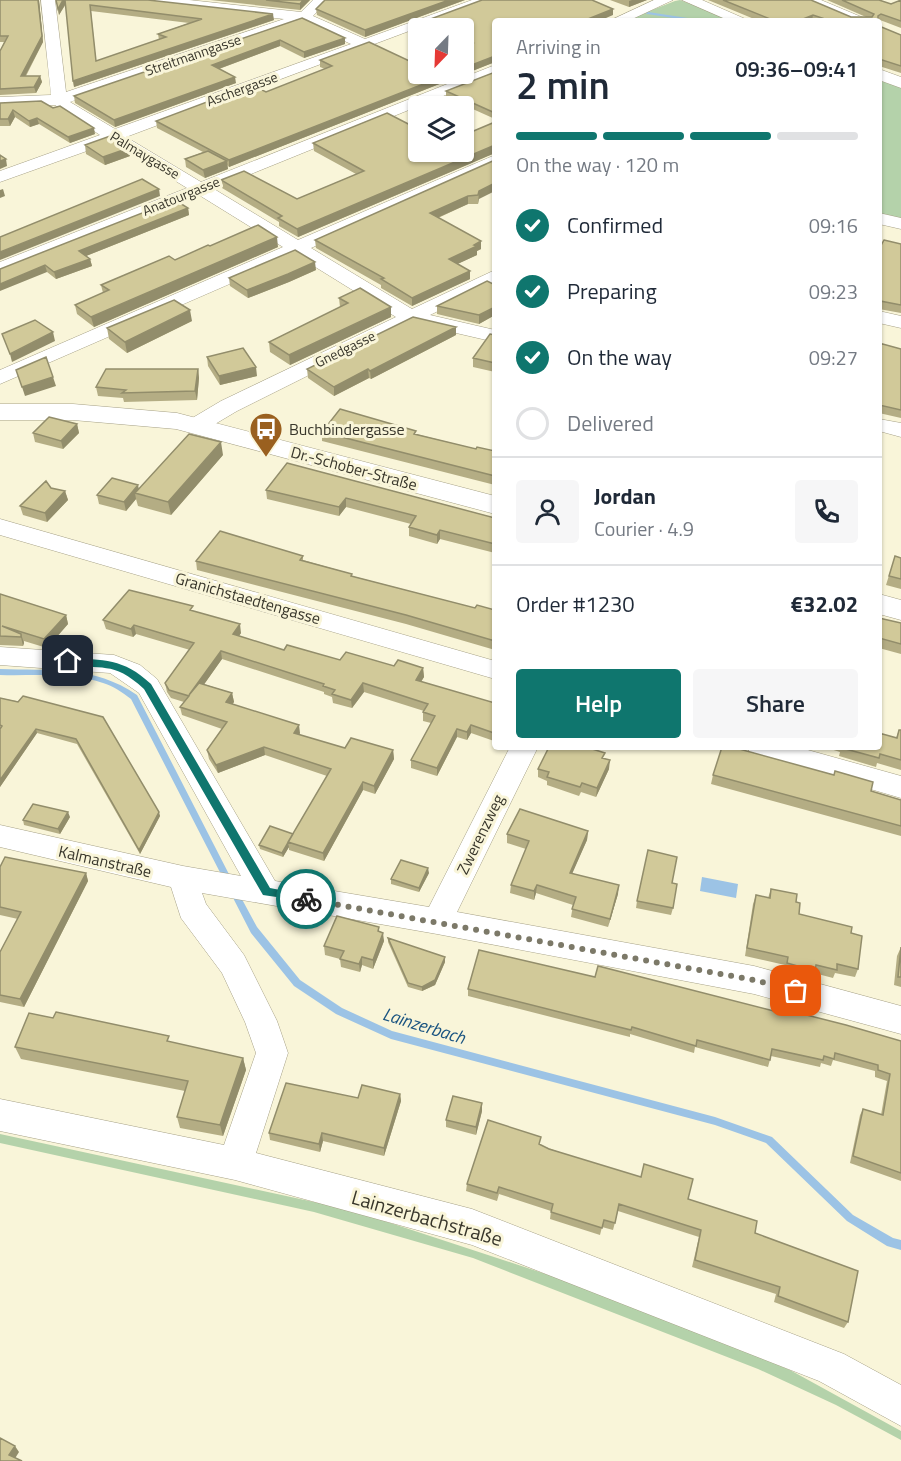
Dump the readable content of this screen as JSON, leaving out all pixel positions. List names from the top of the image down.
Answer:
{
  "streets": {
    "street": [
      "Streitmanngasse",
      "Aschergasse",
      "Palmaygasse",
      "Anatourgasse",
      "Gnedgasse",
      "Dr.-Schober-Straße",
      "Granichstaedtengasse",
      "Zwerenzweg",
      "Kalmanstraße",
      "Lainzerbachstraße"
    ]
  },
  "crossings": [
    ["Streitmanngasse", "Palmaygasse"],
    ["Aschergasse", "Palmaygasse"],
    ["Palmaygasse", "Anatourgasse"],
    ["Palmaygasse", "Gnedgasse"],
    ["Gnedgasse", "Dr.-Schober-Straße"]
  ],
  "water": ["Lainzerbach"],
  "places": {
    "bus stop": ["Buchbindergasse"]
  },
  "north": "bottom left",
  "page": {
    "heading": ["2 min", "Arriving in", "09:36–09:41"],
    "panel": [
      "Jordan",
      "Courier · 4.9",
      "Order #1230",
      "€32.02"
    ],
    "bar": "On the way · 120 m",
    "list": [
      ["Confirmed", "09:16"],
      ["Preparing", "09:23"],
      ["On the way", "09:27"],
      "Delivered"
    ],
    "buttons": ["Help", "Share"]
  }
}
